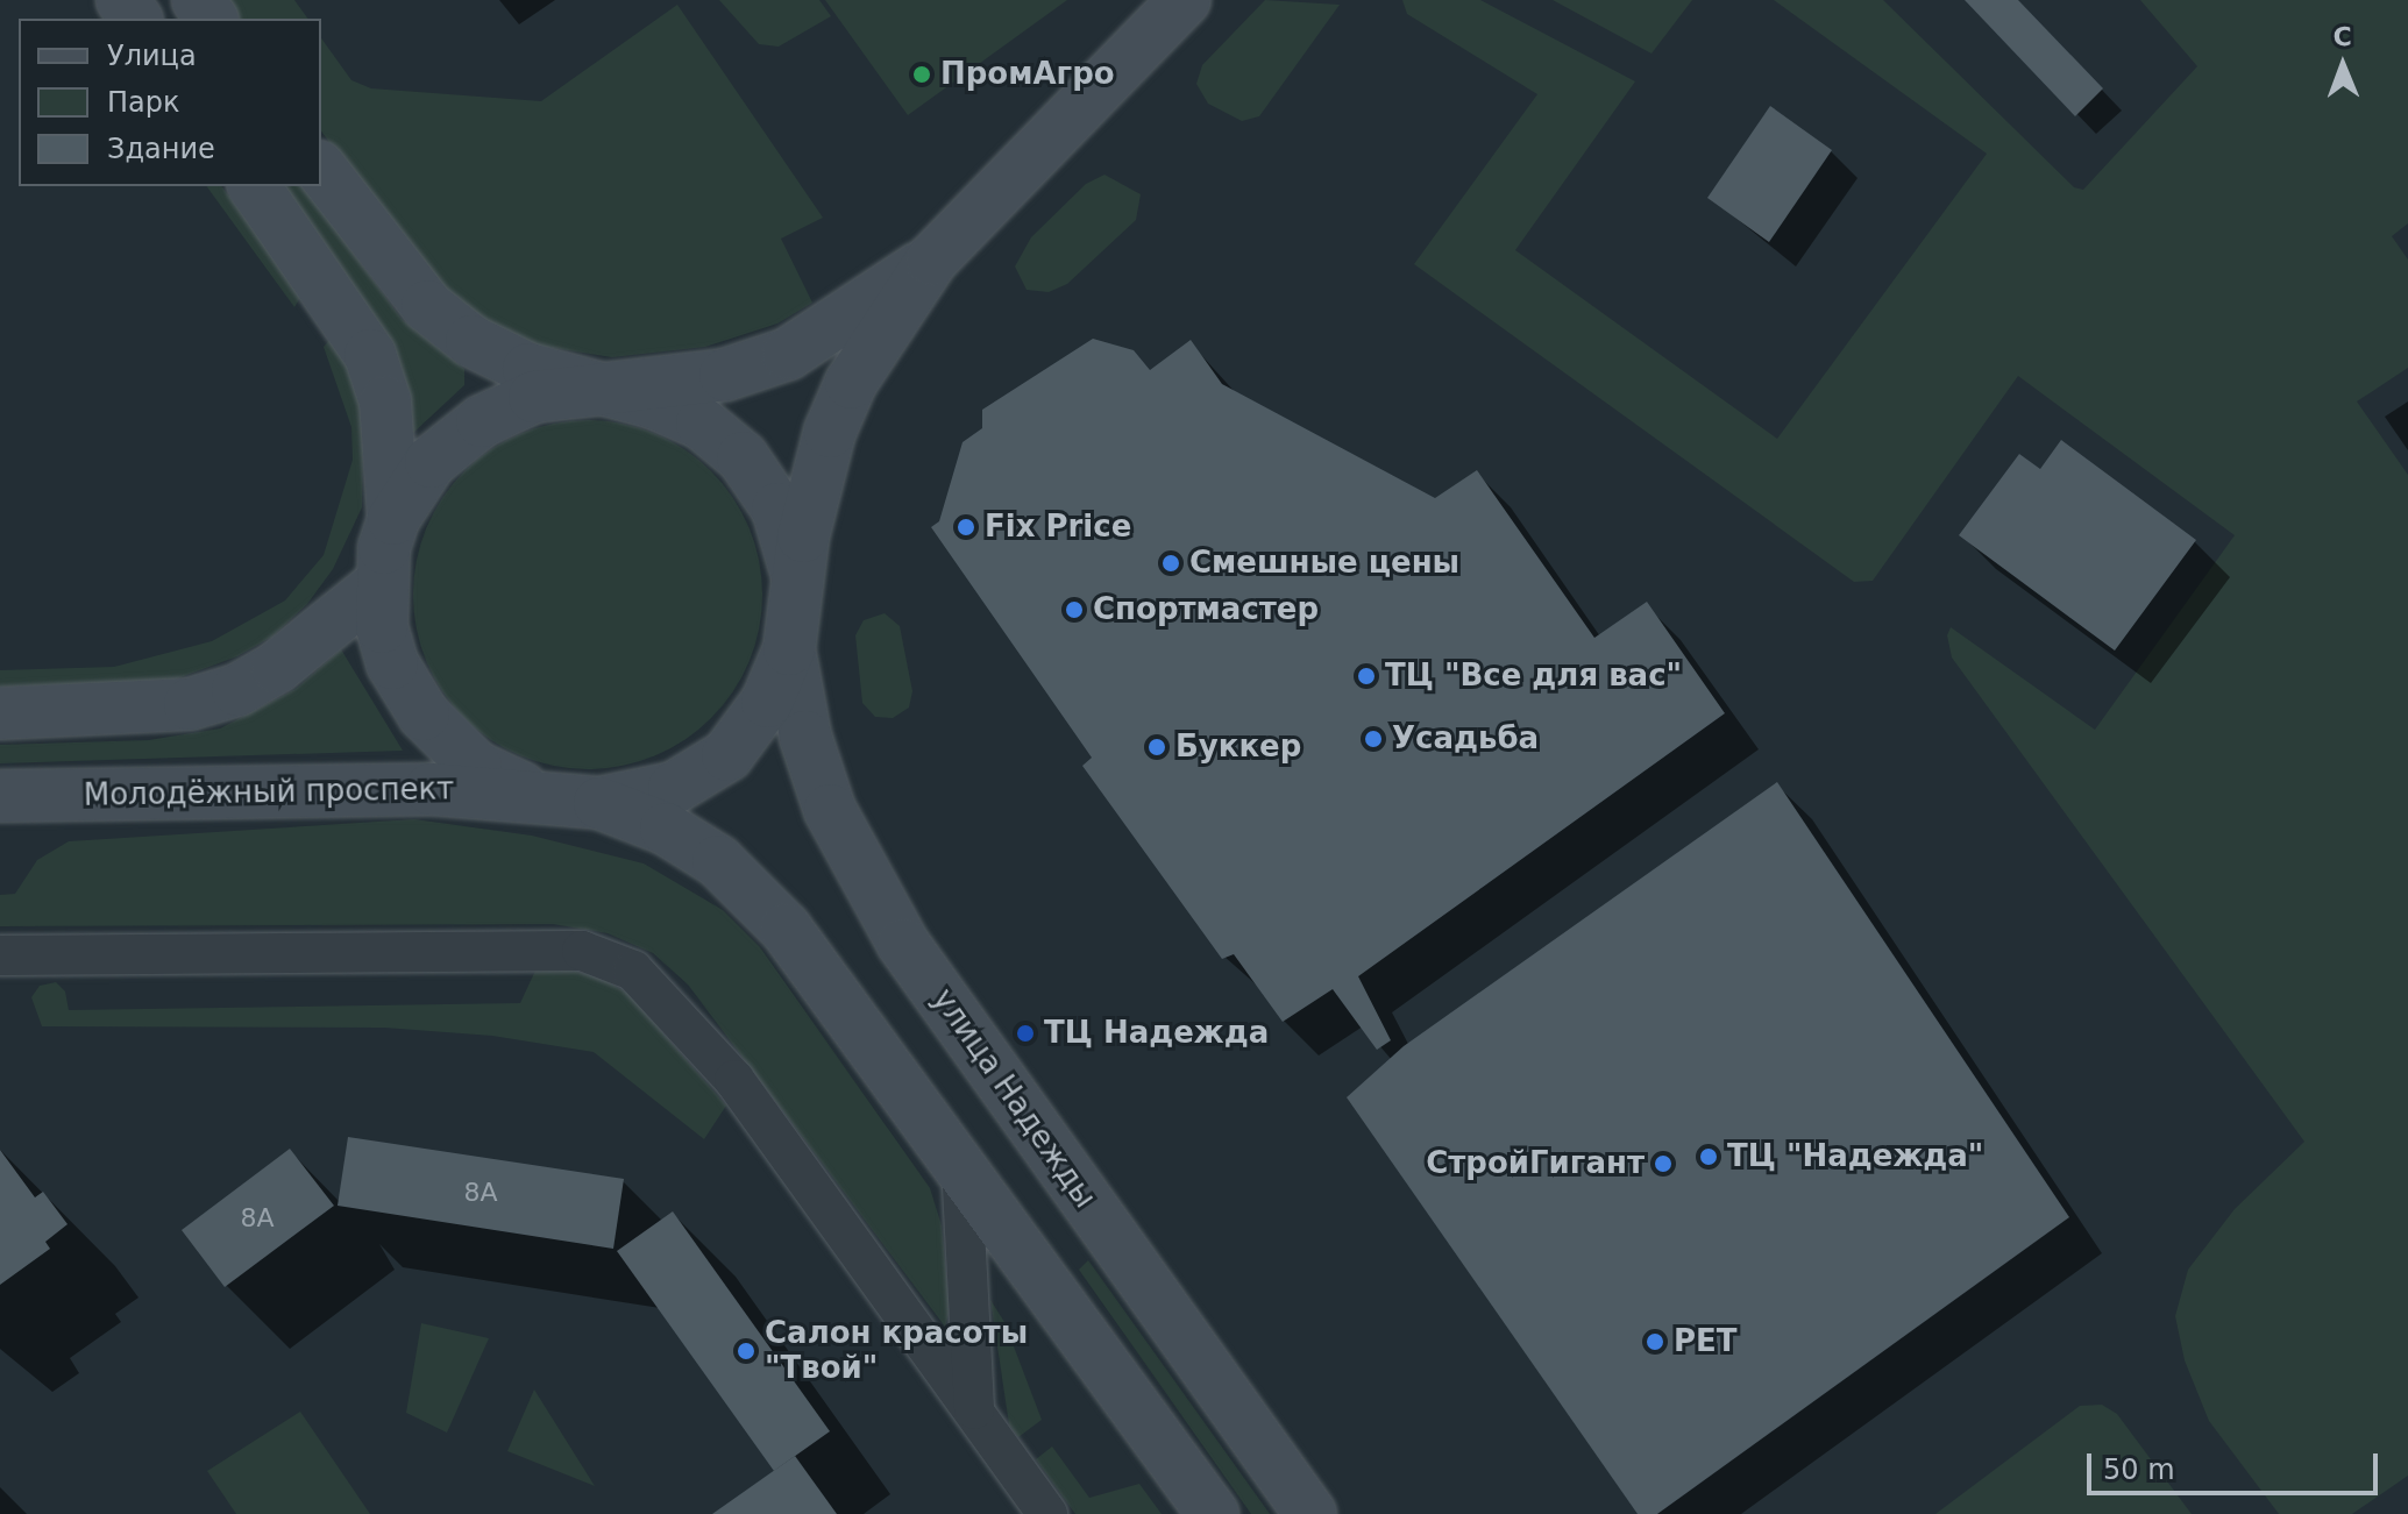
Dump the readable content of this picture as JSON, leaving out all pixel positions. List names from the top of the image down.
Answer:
{
  "streets": {
    "main road": ["Молодёжный проспект", "улица Надежды"]
  },
  "crossings": [
    ["Молодёжный проспект", "улица Надежды"]
  ],
  "places": [
    "ПромАгро",
    "Fix Price",
    "Смешные цены",
    "Спортмастер",
    "ТЦ \"Все для вас\"",
    "Усадьба",
    "Буккер",
    "ТЦ Надежда",
    "ТЦ \"Надежда\"",
    "СтройГигант",
    "РЕТ",
    "Салон красоты \"Твой\""
  ],
  "house_numbers": ["8А", "8А"],
  "legend": ["Улица", "Парк", "Здание"],
  "scale_bar": "50 m",
  "north": "top"
}
